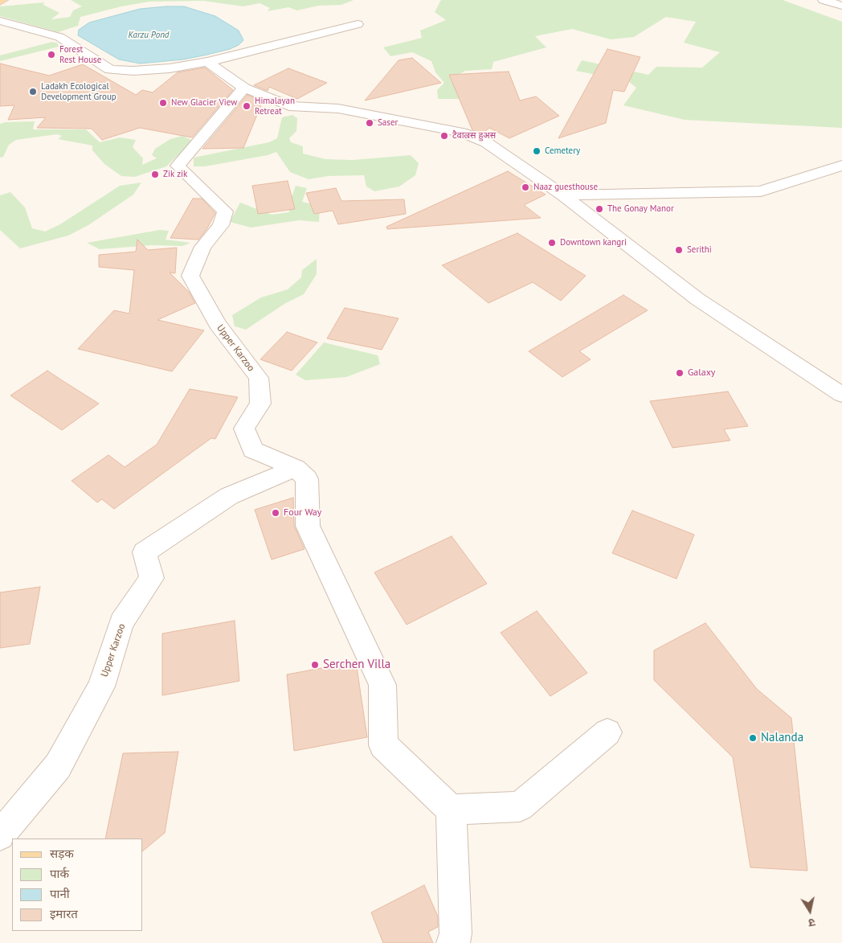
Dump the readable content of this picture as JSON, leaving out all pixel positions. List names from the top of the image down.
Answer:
{
  "streets": {
    "street": ["Upper Karzoo"]
  },
  "water": ["Karzu Pond"],
  "places": [
    "Forest Rest House",
    "Ladakh Ecological Development Group",
    "New Glacier View",
    "Himalayan Retreat",
    "Saser",
    "टैवाल्रस हुअस",
    "Cemetery",
    "Zik zik",
    "Naaz guesthouse",
    "The Gonay Manor",
    "Downtown kangri",
    "Serithi",
    "Galaxy",
    "Four Way",
    "Serchen Villa",
    "Nalanda"
  ],
  "legend": [
    "सड़क",
    "पार्क",
    "पानी",
    "इमारत"
  ],
  "north": "bottom"
}
